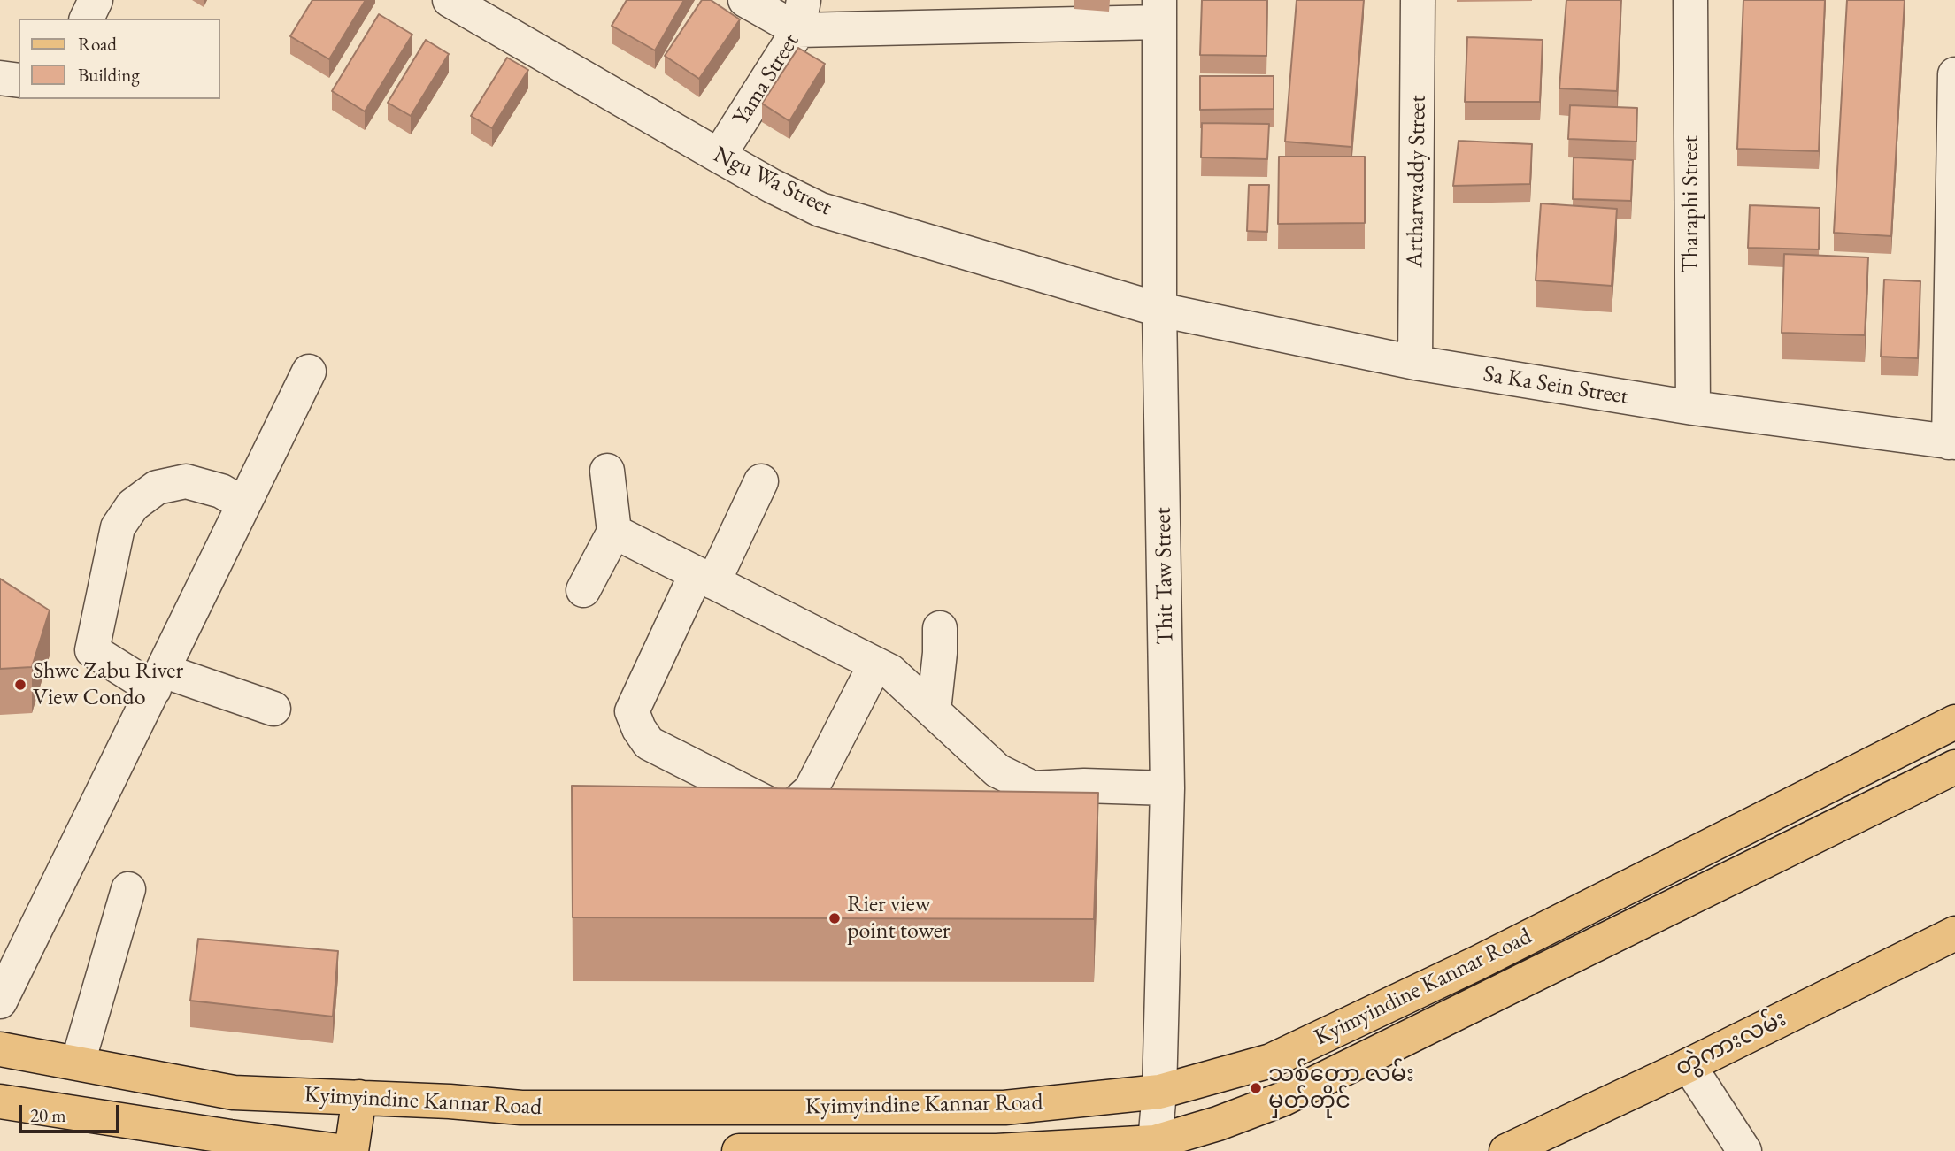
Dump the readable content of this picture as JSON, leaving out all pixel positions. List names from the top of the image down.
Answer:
{
  "streets": {
    "main road": ["Kyimyindine Kannar Road", "တွဲကားလမ်း"],
    "street": [
      "Yama Street",
      "Ngu Wa Street",
      "Artharwaddy Street",
      "Tharaphi Street",
      "Sa Ka Sein Street",
      "Thit Taw Street"
    ]
  },
  "crossings": [
    ["Yama Street", "Ngu Wa Street"],
    ["Ngu Wa Street", "Sa Ka Sein Street"],
    ["Ngu Wa Street", "Thit Taw Street"],
    ["Artharwaddy Street", "Sa Ka Sein Street"],
    ["Tharaphi Street", "Sa Ka Sein Street"],
    ["Sa Ka Sein Street", "Thit Taw Street"],
    ["Thit Taw Street", "Kyimyindine Kannar Road"]
  ],
  "places": ["Shwe Zabu River View Condo", "Rier view point tower", "သစ်တော လမ်း မှတ်တိုင်"],
  "legend": ["Road", "Building"],
  "scale_bar": "20 m"
}
